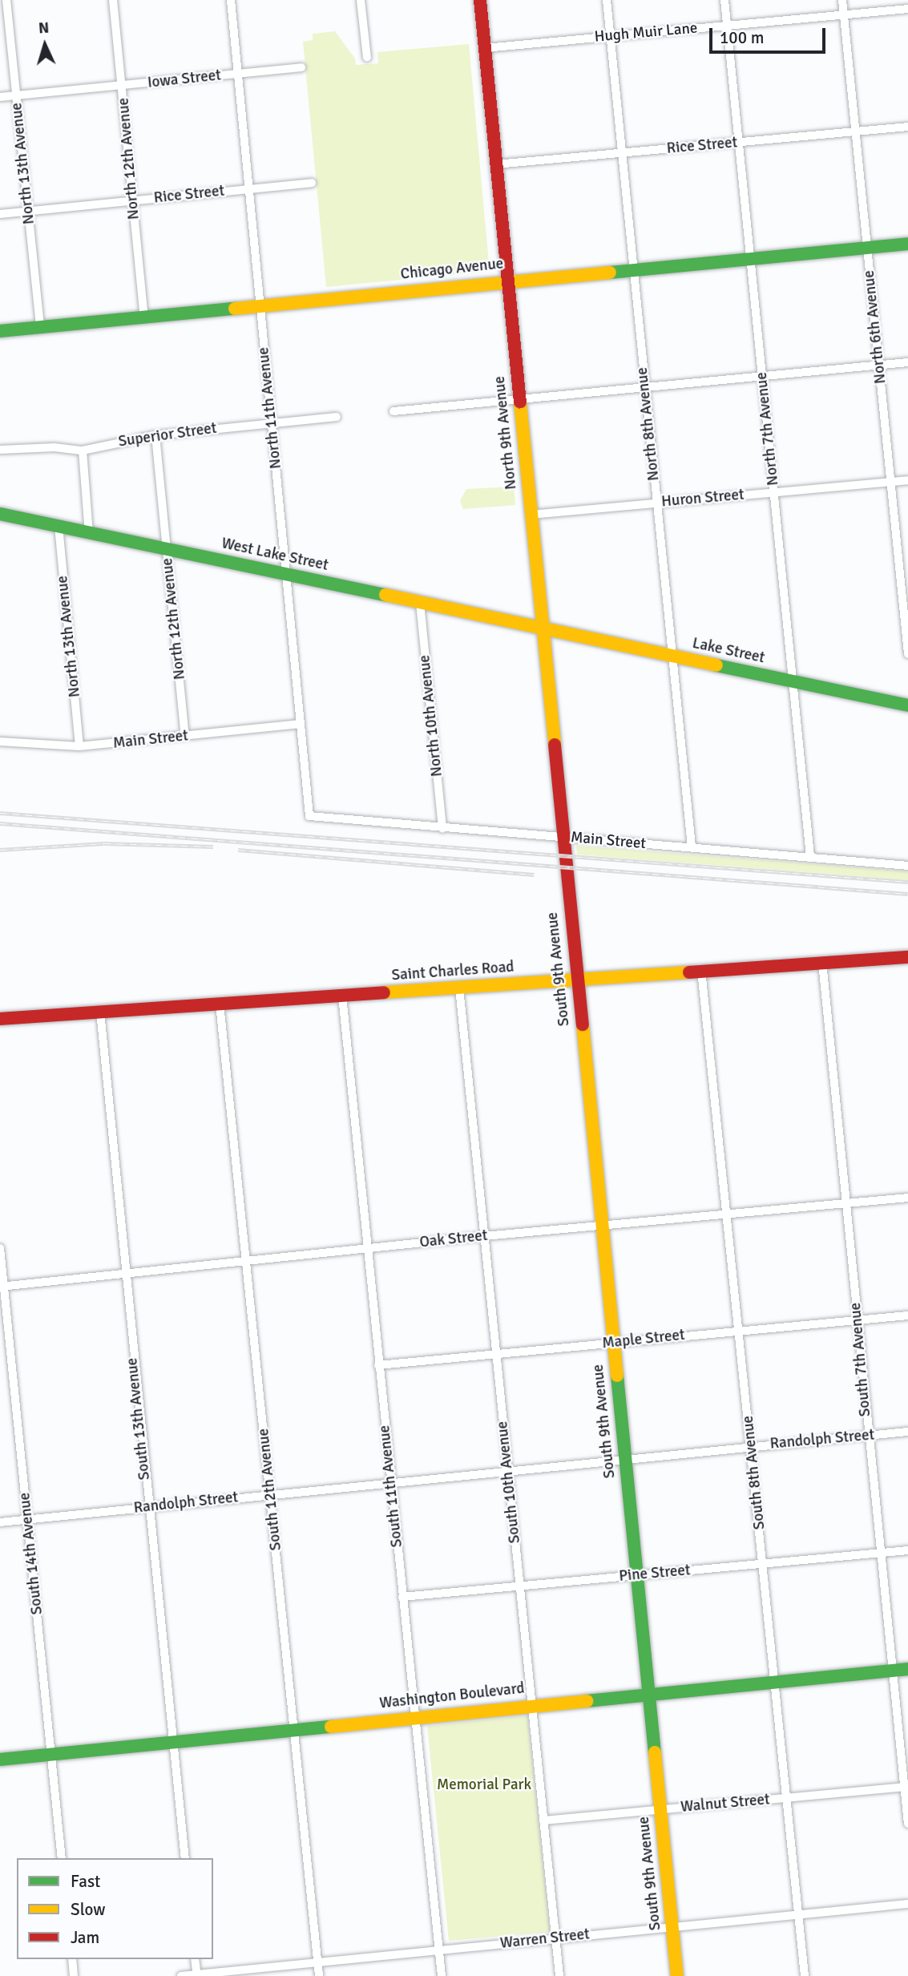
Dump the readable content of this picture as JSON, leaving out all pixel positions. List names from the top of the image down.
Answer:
{
  "streets": {
    "street": [
      "Hugh Muir Lane",
      "Iowa Street",
      "Rice Street",
      "North 12th Avenue",
      "North 13th Avenue",
      "Chicago Avenue",
      "North 6th Avenue",
      "North 11th Avenue",
      "North 8th Avenue",
      "North 7th Avenue",
      "North 9th Avenue",
      "Superior Street",
      "Huron Street",
      "West Lake Street",
      "Lake Street",
      "North 10th Avenue",
      "Main Street",
      "South 9th Avenue",
      "Saint Charles Road",
      "Oak Street",
      "Maple Street",
      "South 7th Avenue",
      "South 13th Avenue",
      "Randolph Street",
      "South 8th Avenue",
      "South 10th Avenue",
      "South 11th Avenue",
      "South 12th Avenue",
      "South 14th Avenue",
      "Pine Street",
      "Washington Boulevard",
      "Walnut Street",
      "Warren Street"
    ]
  },
  "crossings": [
    ["Hugh Muir Lane", "North 6th Avenue"],
    ["Hugh Muir Lane", "North 8th Avenue"],
    ["Hugh Muir Lane", "North 7th Avenue"],
    ["Hugh Muir Lane", "North 9th Avenue"],
    ["Iowa Street", "North 12th Avenue"],
    ["Iowa Street", "North 13th Avenue"],
    ["Iowa Street", "North 11th Avenue"],
    ["Rice Street", "North 12th Avenue"],
    ["Rice Street", "North 13th Avenue"],
    ["Rice Street", "North 6th Avenue"],
    ["Rice Street", "North 11th Avenue"],
    ["Rice Street", "North 8th Avenue"],
    ["Rice Street", "North 7th Avenue"],
    ["Rice Street", "North 9th Avenue"],
    ["North 12th Avenue", "Chicago Avenue"],
    ["North 12th Avenue", "Superior Street"],
    ["North 12th Avenue", "West Lake Street"],
    ["North 12th Avenue", "Main Street"],
    ["North 13th Avenue", "Chicago Avenue"],
    ["North 13th Avenue", "West Lake Street"],
    ["North 13th Avenue", "Main Street"],
    ["Chicago Avenue", "North 6th Avenue"],
    ["Chicago Avenue", "North 11th Avenue"],
    ["Chicago Avenue", "North 8th Avenue"],
    ["Chicago Avenue", "North 7th Avenue"],
    ["Chicago Avenue", "North 9th Avenue"],
    ["North 6th Avenue", "Huron Street"],
    ["North 11th Avenue", "Superior Street"],
    ["North 11th Avenue", "West Lake Street"],
    ["North 11th Avenue", "Main Street"],
    ["North 8th Avenue", "Huron Street"],
    ["North 8th Avenue", "Lake Street"],
    ["North 8th Avenue", "Main Street"],
    ["North 7th Avenue", "Huron Street"],
    ["North 7th Avenue", "Lake Street"],
    ["North 7th Avenue", "Main Street"],
    ["North 9th Avenue", "Huron Street"],
    ["North 9th Avenue", "West Lake Street"],
    ["North 9th Avenue", "Lake Street"],
    ["North 9th Avenue", "Main Street"],
    ["North 9th Avenue", "South 9th Avenue"],
    ["West Lake Street", "Lake Street"],
    ["West Lake Street", "North 10th Avenue"],
    ["North 10th Avenue", "Main Street"],
    ["South 9th Avenue", "Saint Charles Road"],
    ["South 9th Avenue", "Oak Street"],
    ["South 9th Avenue", "Maple Street"],
    ["South 9th Avenue", "Randolph Street"],
    ["South 9th Avenue", "Pine Street"],
    ["South 9th Avenue", "Washington Boulevard"],
    ["South 9th Avenue", "Walnut Street"],
    ["South 9th Avenue", "Warren Street"],
    ["Saint Charles Road", "South 7th Avenue"],
    ["Saint Charles Road", "South 13th Avenue"],
    ["Saint Charles Road", "South 8th Avenue"],
    ["Saint Charles Road", "South 10th Avenue"],
    ["Saint Charles Road", "South 11th Avenue"],
    ["Saint Charles Road", "South 12th Avenue"],
    ["Oak Street", "South 7th Avenue"],
    ["Oak Street", "South 13th Avenue"],
    ["Oak Street", "South 8th Avenue"],
    ["Oak Street", "South 10th Avenue"],
    ["Oak Street", "South 11th Avenue"],
    ["Oak Street", "South 12th Avenue"],
    ["Oak Street", "South 14th Avenue"],
    ["Maple Street", "South 7th Avenue"],
    ["Maple Street", "South 8th Avenue"],
    ["Maple Street", "South 10th Avenue"],
    ["Maple Street", "South 11th Avenue"],
    ["South 7th Avenue", "Randolph Street"],
    ["South 7th Avenue", "Pine Street"],
    ["South 7th Avenue", "Washington Boulevard"],
    ["South 7th Avenue", "Walnut Street"],
    ["South 13th Avenue", "Randolph Street"],
    ["South 13th Avenue", "Washington Boulevard"],
    ["Randolph Street", "South 8th Avenue"],
    ["Randolph Street", "South 10th Avenue"],
    ["Randolph Street", "South 11th Avenue"],
    ["Randolph Street", "South 12th Avenue"],
    ["Randolph Street", "South 14th Avenue"],
    ["South 8th Avenue", "Pine Street"],
    ["South 8th Avenue", "Washington Boulevard"],
    ["South 8th Avenue", "Walnut Street"],
    ["South 8th Avenue", "Warren Street"],
    ["South 10th Avenue", "Pine Street"],
    ["South 10th Avenue", "Washington Boulevard"],
    ["South 10th Avenue", "Walnut Street"],
    ["South 10th Avenue", "Warren Street"],
    ["South 11th Avenue", "Pine Street"],
    ["South 11th Avenue", "Washington Boulevard"],
    ["South 11th Avenue", "Warren Street"],
    ["South 12th Avenue", "Washington Boulevard"],
    ["South 12th Avenue", "Warren Street"],
    ["South 14th Avenue", "Washington Boulevard"]
  ],
  "parks": ["Memorial Park"],
  "legend": ["Fast", "Slow", "Jam"],
  "scale_bar": "100 m",
  "north": "top"
}
